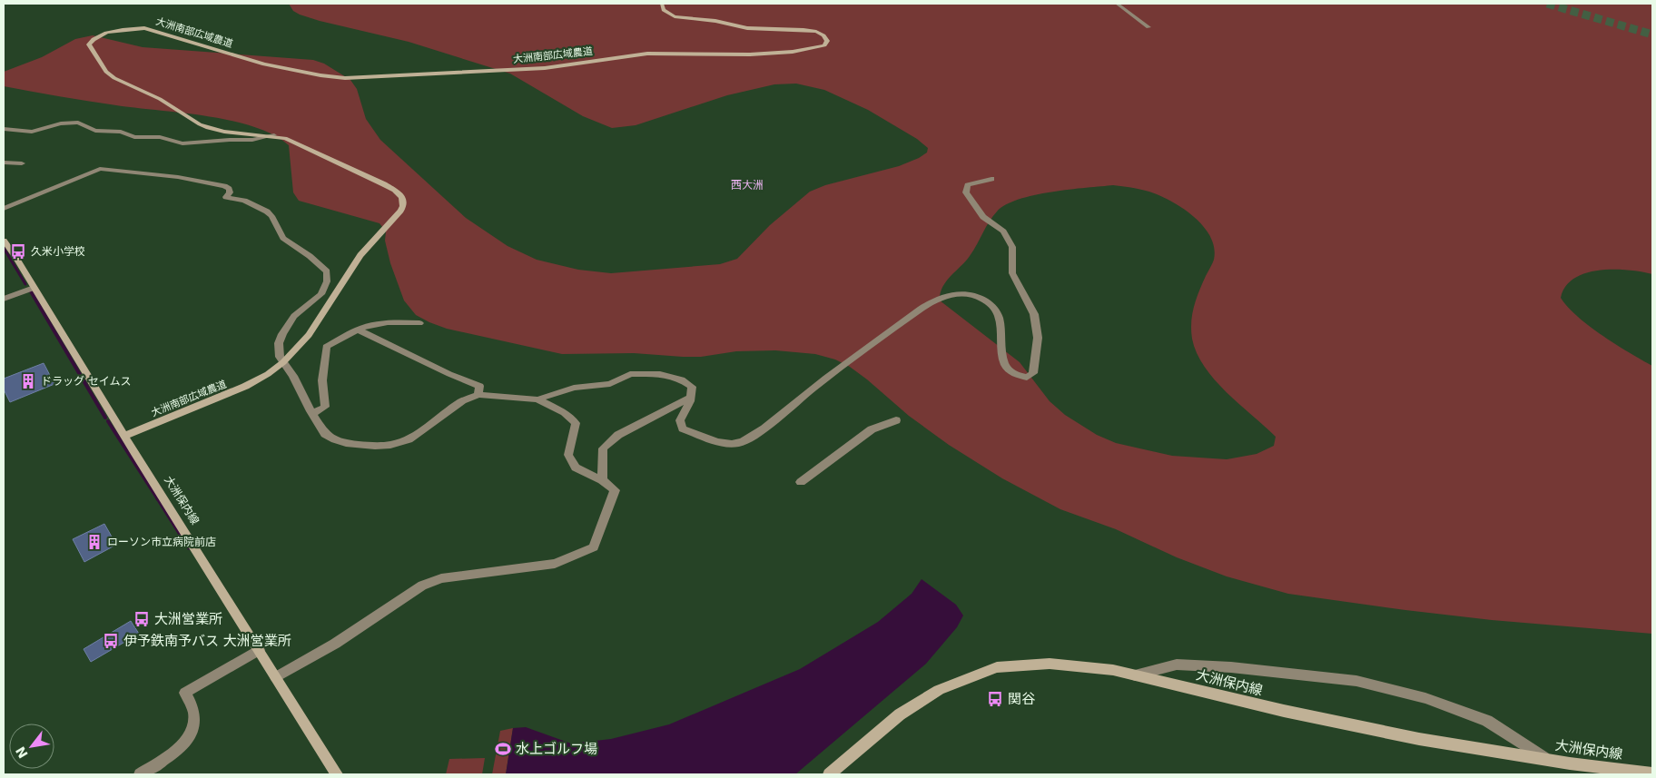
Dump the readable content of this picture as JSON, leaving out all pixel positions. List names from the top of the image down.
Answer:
{
  "streets": {
    "street": ["大洲南部広域農道", "大洲保内線"]
  },
  "crossings": [
    ["大洲南部広域農道", "大洲保内線"]
  ],
  "districts": ["西大洲"],
  "places": {
    "bus stop": [
      "久米小学校",
      "大洲営業所",
      "伊予鉄南予バス 大洲営業所",
      "関谷"
    ],
    "building": ["ドラッグ セイムス", "ローソン市立病院前店"],
    "sports": ["水上ゴルフ場"]
  },
  "north": "bottom left"
}
